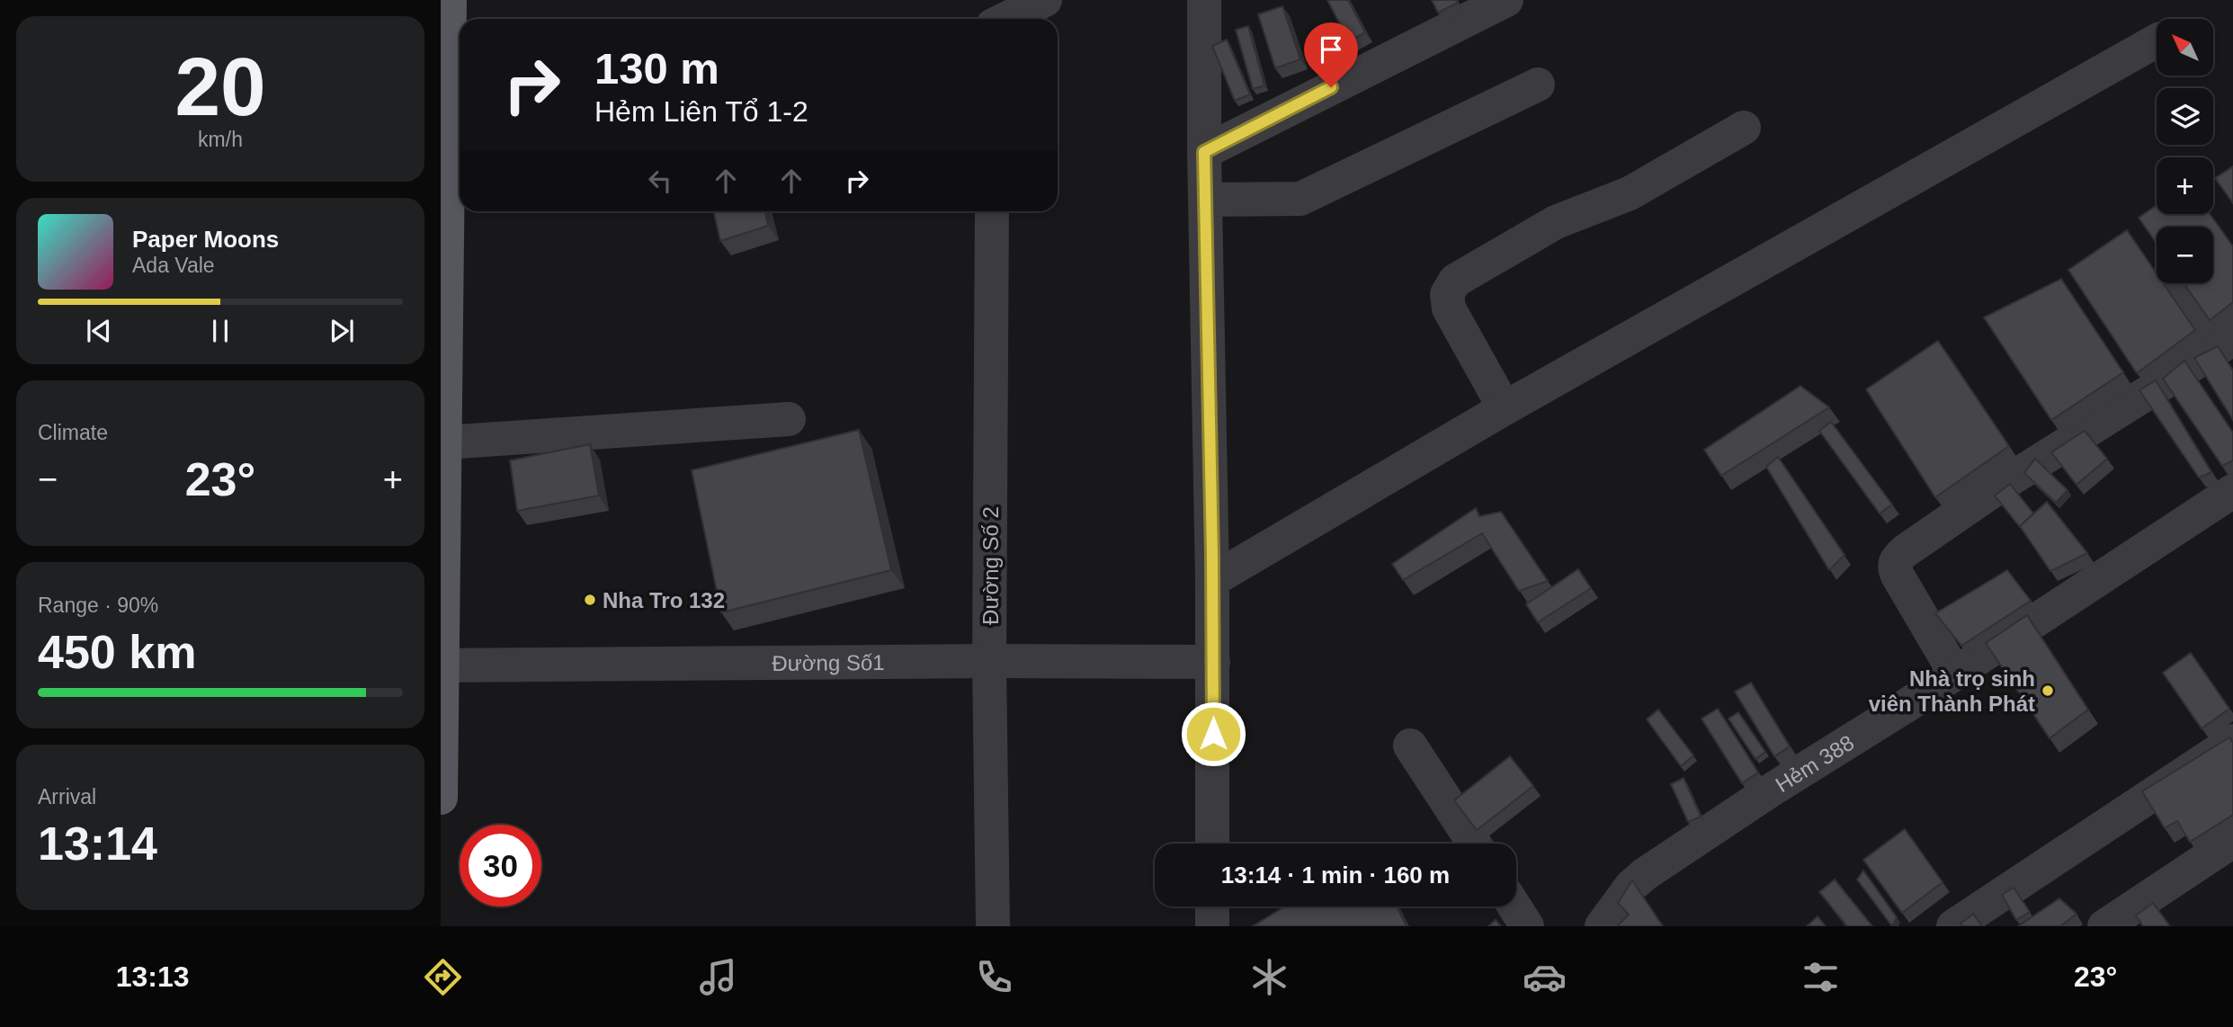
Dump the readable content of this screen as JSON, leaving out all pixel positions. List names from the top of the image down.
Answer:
{
  "streets": {
    "street": ["Đường Số 2", "Đường Số1", "Hẻm 388"]
  },
  "crossings": [
    ["Đường Số 2", "Đường Số1"]
  ],
  "places": ["Nha Tro 132", "Nhà trọ sinh viên Thành Phát"],
  "north": "top left",
  "page": {
    "tile": [
      ["20", "km/h"],
      "Climate",
      ["Range · 90%", "450 km"],
      ["Arrival", "13:14"]
    ],
    "map_buttons": ["+", "−"],
    "turn": ["130 m", "Hẻm Liên Tổ 1-2"],
    "song": ["Paper Moons", "Ada Vale"],
    "heat": ["−", "23°", "+"],
    "limit": "30",
    "trip": "13:14 · 1 min · 160 m",
    "tabs": ["13:13", "23°"]
  }
}
